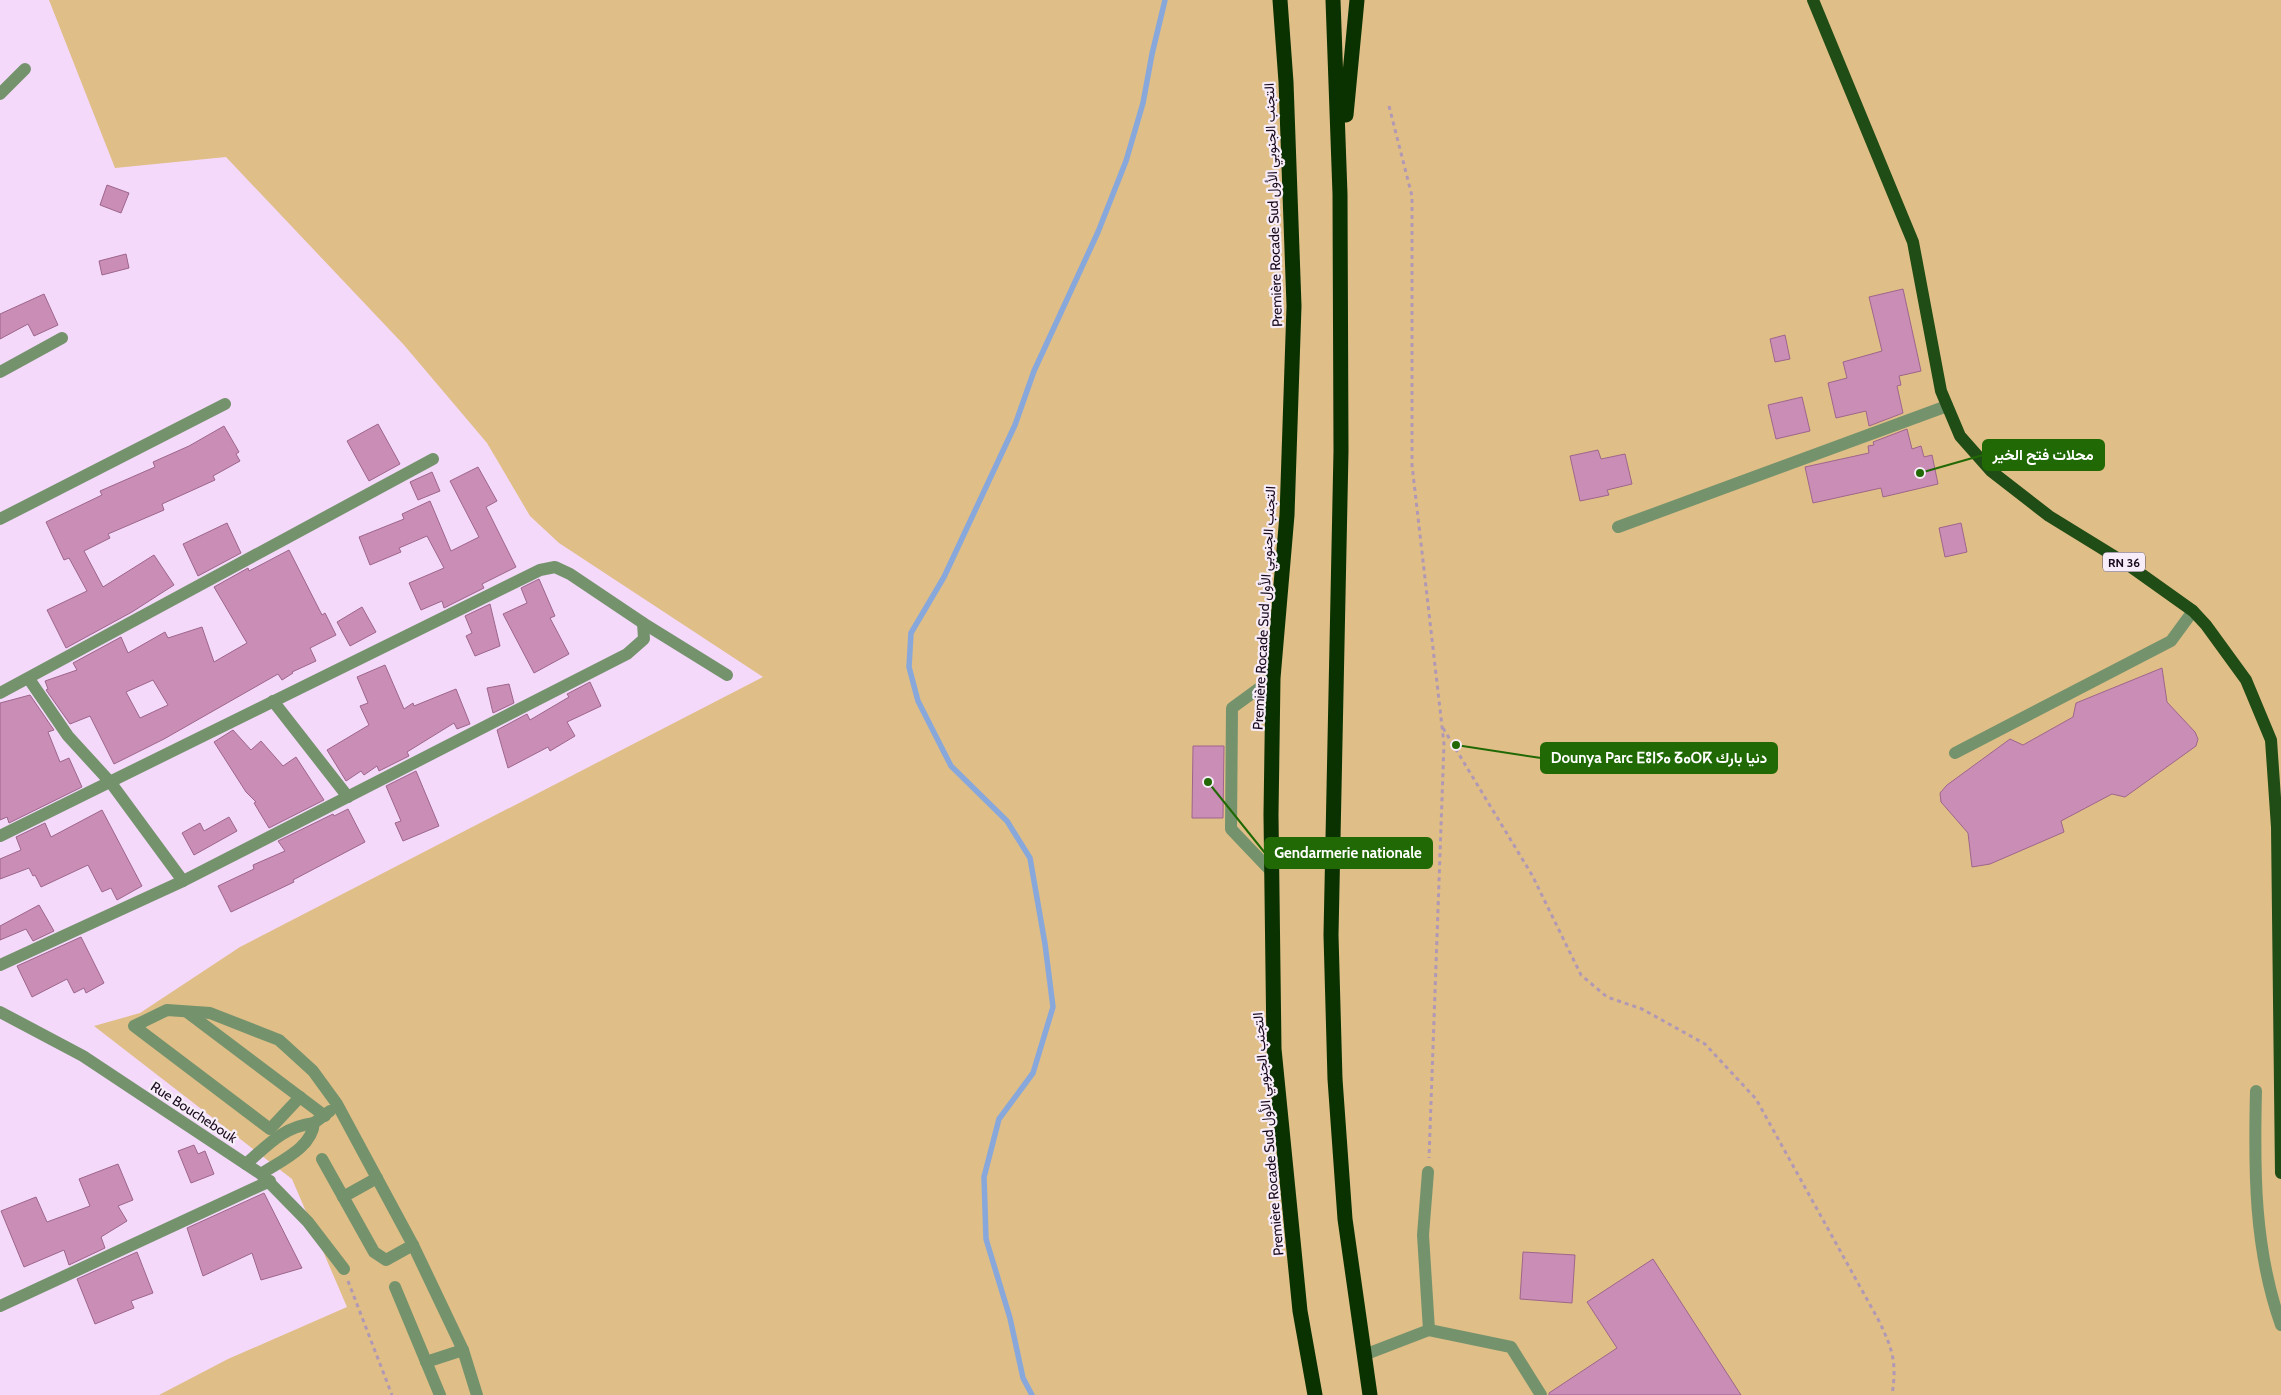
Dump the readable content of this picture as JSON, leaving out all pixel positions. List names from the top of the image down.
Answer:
{
  "streets": {
    "highway": ["Première Rocade Sud التجنب الجنوبي الأول"],
    "main road": ["RN 36"],
    "street": ["Rue Bouchebouk"]
  },
  "places": ["محلات فتح الخير", "Dounya Parc ⴹⵓⵏⵢⴰ ⵒⴰⵔⴽ دنيا بارك", "Gendarmerie nationale"]
}
